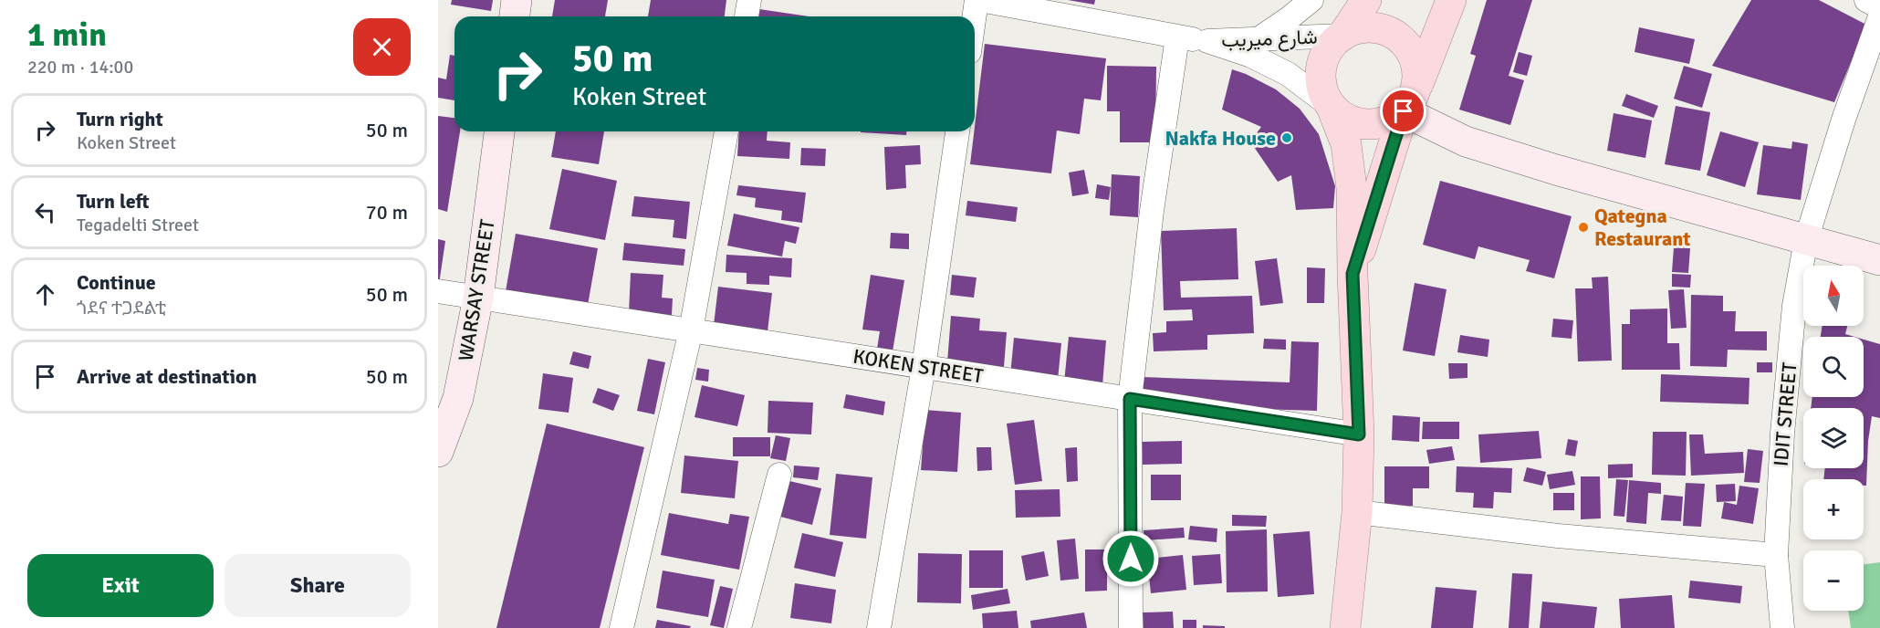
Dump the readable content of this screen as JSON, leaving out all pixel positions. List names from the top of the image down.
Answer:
{
  "streets": {
    "street": [
      "شارع ميريب",
      "WARSAY STREET",
      "KOKEN STREET",
      "IDIT STREET"
    ]
  },
  "crossings": [
    ["WARSAY STREET", "KOKEN STREET"]
  ],
  "places": ["Nakfa House", "Qategna Restaurant"],
  "north": "top",
  "page": {
    "heading": ["1 min", "220 m · 14:00"],
    "turn": ["50 m", "Koken Street"],
    "list": [
      {
        "name": "Turn right",
        "note": "Koken Street",
        "value": "50 m"
      },
      {
        "name": "Turn left",
        "note": "Tegadelti Street",
        "value": "70 m"
      },
      {
        "name": "Continue",
        "note": "ጎደና ተጋደልቲ",
        "value": "50 m"
      },
      {
        "name": "Arrive at destination",
        "value": "50 m"
      }
    ],
    "map_buttons": ["+", "−"],
    "buttons": ["Exit", "Share"]
  }
}
